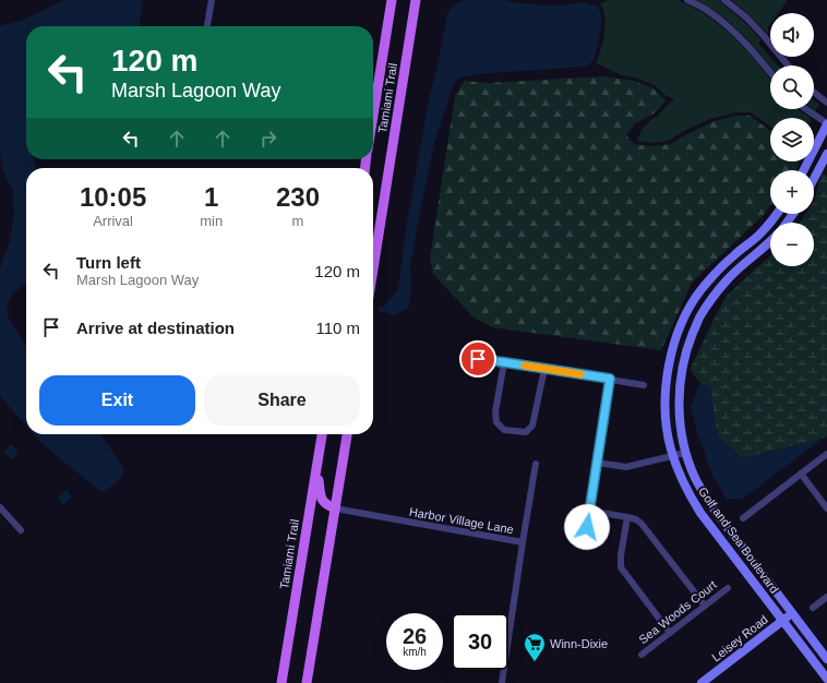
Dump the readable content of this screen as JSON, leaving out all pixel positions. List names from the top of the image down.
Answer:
{
  "streets": {
    "main road": ["Tamiami Trail"],
    "street": [
      "Harbor Village Lane",
      "Golf and Sea Boulevard",
      "Sea Woods Court",
      "Leisey Road"
    ]
  },
  "crossings": [
    ["Golf and Sea Boulevard", "Leisey Road"]
  ],
  "places": {
    "supermarket": ["Winn-Dixie"]
  },
  "page": {
    "map_buttons": ["+", "−"],
    "turn": ["120 m", "Marsh Lagoon Way"],
    "eta": [
      "10:05",
      "Arrival",
      "1",
      "min",
      "230",
      "m"
    ],
    "list": [
      {
        "name": "Turn left",
        "note": "Marsh Lagoon Way",
        "value": "120 m"
      },
      {
        "name": "Arrive at destination",
        "value": "110 m"
      }
    ],
    "buttons": ["Exit", "Share"],
    "speed": "26 km/h",
    "limit": "30"
  }
}
